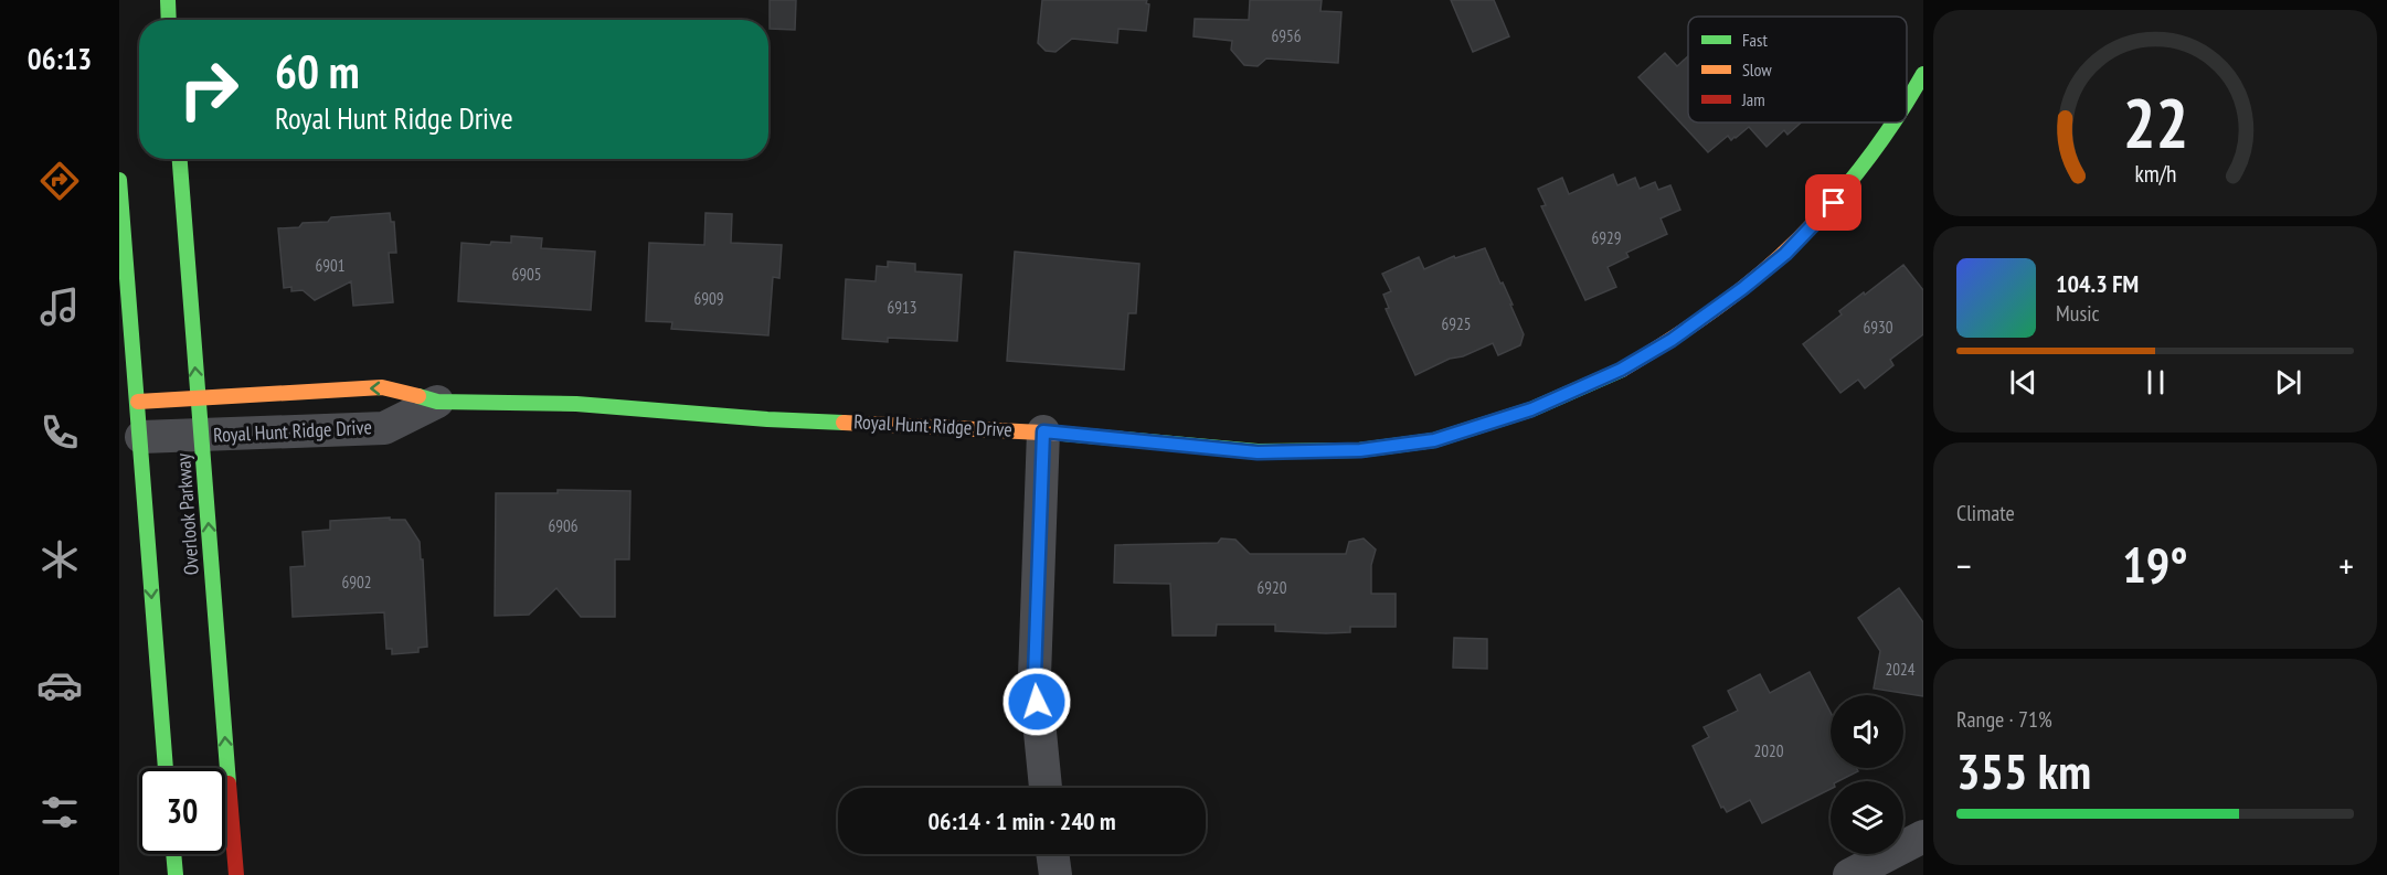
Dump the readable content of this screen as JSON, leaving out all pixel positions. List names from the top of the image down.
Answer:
{
  "streets": {
    "street": ["Royal Hunt Ridge Drive", "Overlook Parkway"]
  },
  "crossings": [
    ["Royal Hunt Ridge Drive", "Overlook Parkway"]
  ],
  "house_numbers": [
    "6956",
    "6929",
    "6901",
    "6905",
    "6909",
    "6913",
    "6925",
    "6930",
    "6906",
    "6902",
    "6920",
    "2024",
    "2020"
  ],
  "legend": ["Fast", "Slow", "Jam"],
  "page": {
    "tabs": "06:13",
    "turn": ["60 m", "Royal Hunt Ridge Drive"],
    "song": ["104.3 FM", "Music"],
    "tile": [
      "Climate",
      ["Range · 71%", "355 km"]
    ],
    "heat": ["−", "19°", "+"],
    "limit": "30",
    "trip": "06:14 · 1 min · 240 m",
    "gauge": ["22", "km/h"]
  }
}
